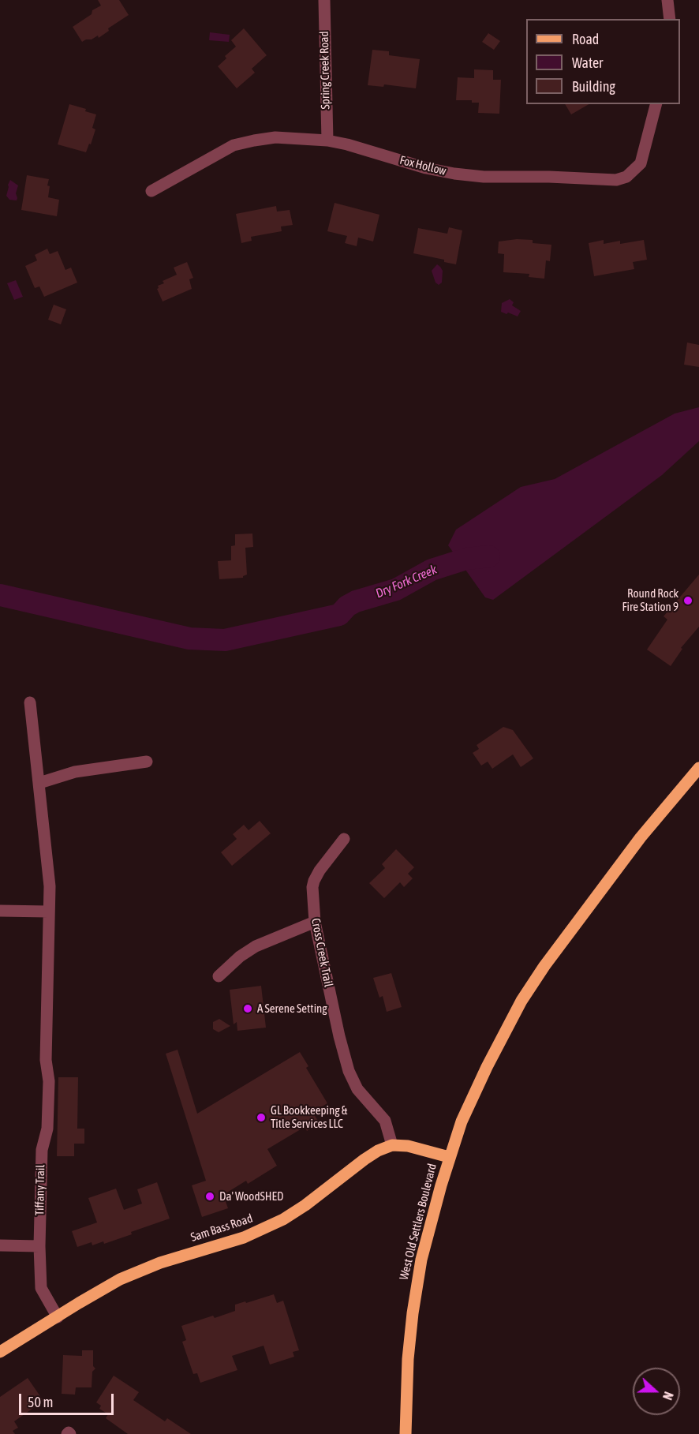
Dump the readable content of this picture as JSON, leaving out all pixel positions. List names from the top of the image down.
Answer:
{
  "streets": {
    "main road": ["West Old Settlers Boulevard", "Sam Bass Road"],
    "street": [
      "Spring Creek Road",
      "Fox Hollow",
      "Cross Creek Trail",
      "Tiffany Trail"
    ]
  },
  "crossings": [
    ["Spring Creek Road", "Fox Hollow"],
    ["Cross Creek Trail", "Sam Bass Road"],
    ["Tiffany Trail", "Sam Bass Road"]
  ],
  "water": ["Dry Fork Creek"],
  "places": [
    "Round Rock Fire Station 9",
    "A Serene Setting",
    "GL Bookkeeping & Title Services LLC",
    "Da' WoodSHED"
  ],
  "legend": ["Road", "Water", "Building"],
  "scale_bar": "50 m",
  "north": "right"
}
